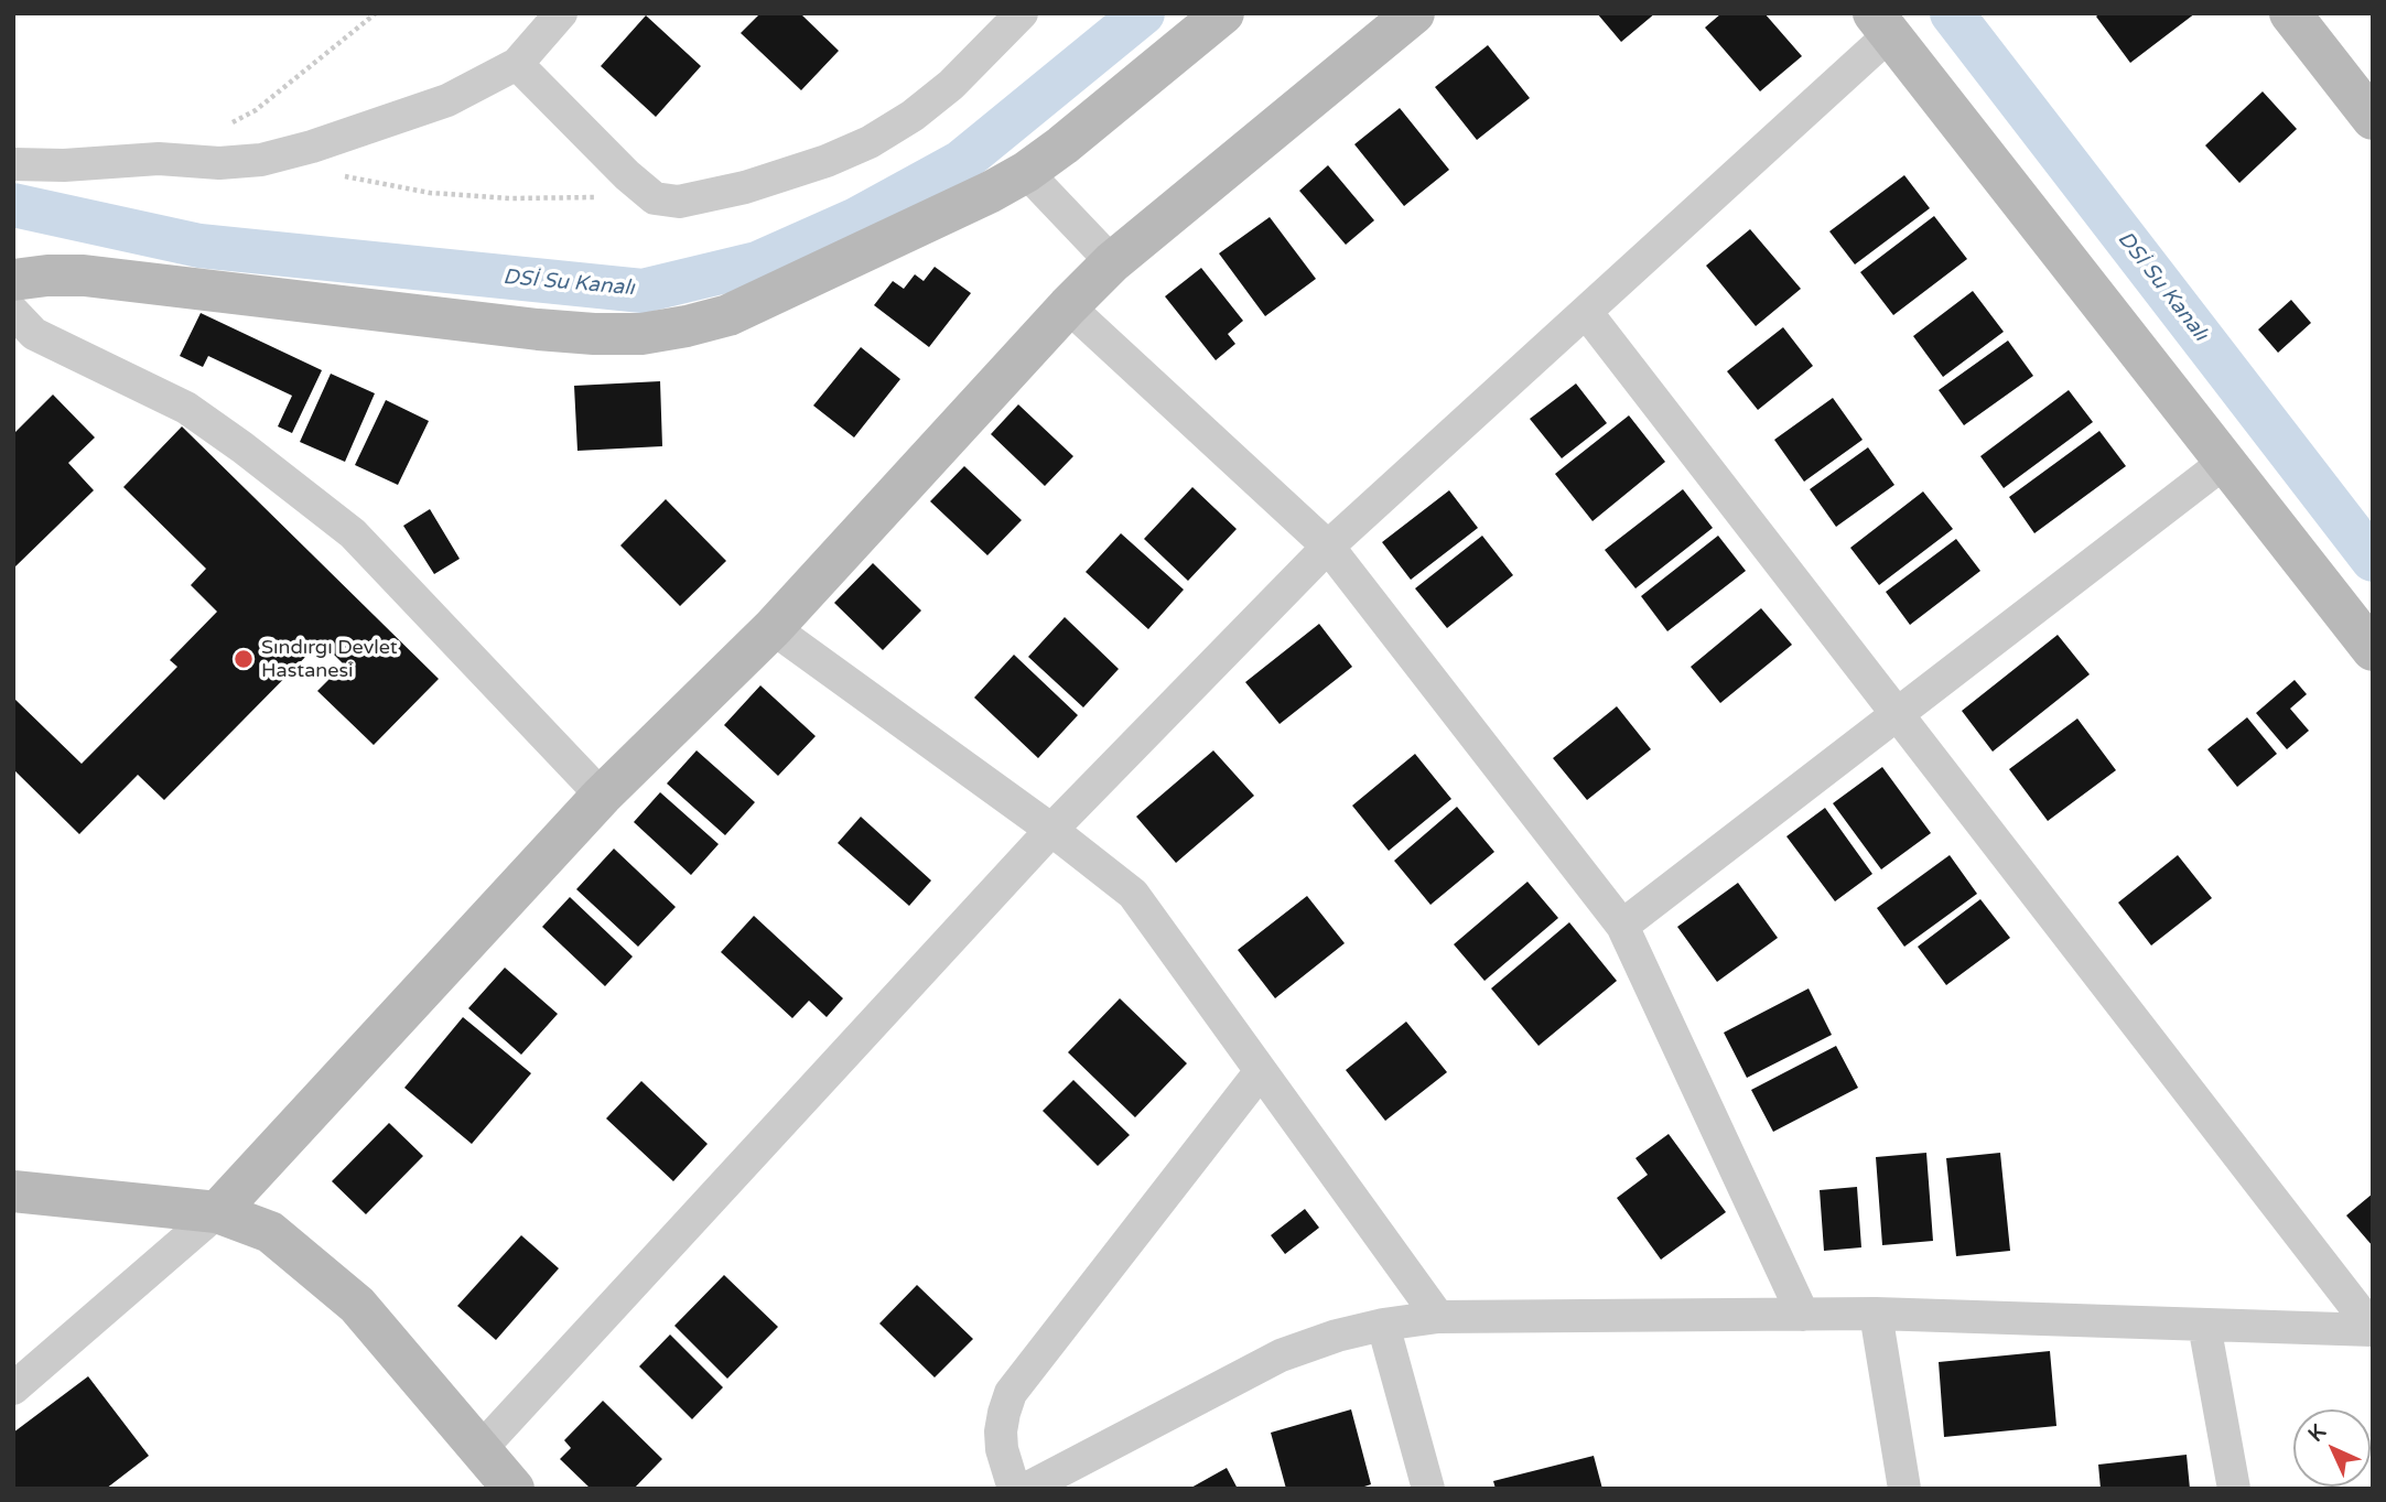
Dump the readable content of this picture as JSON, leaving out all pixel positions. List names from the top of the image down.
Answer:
{
  "water": ["DSİ Su Kanalı"],
  "places": ["Sındırgı Devlet Hastanesi"],
  "north": "top left"
}
